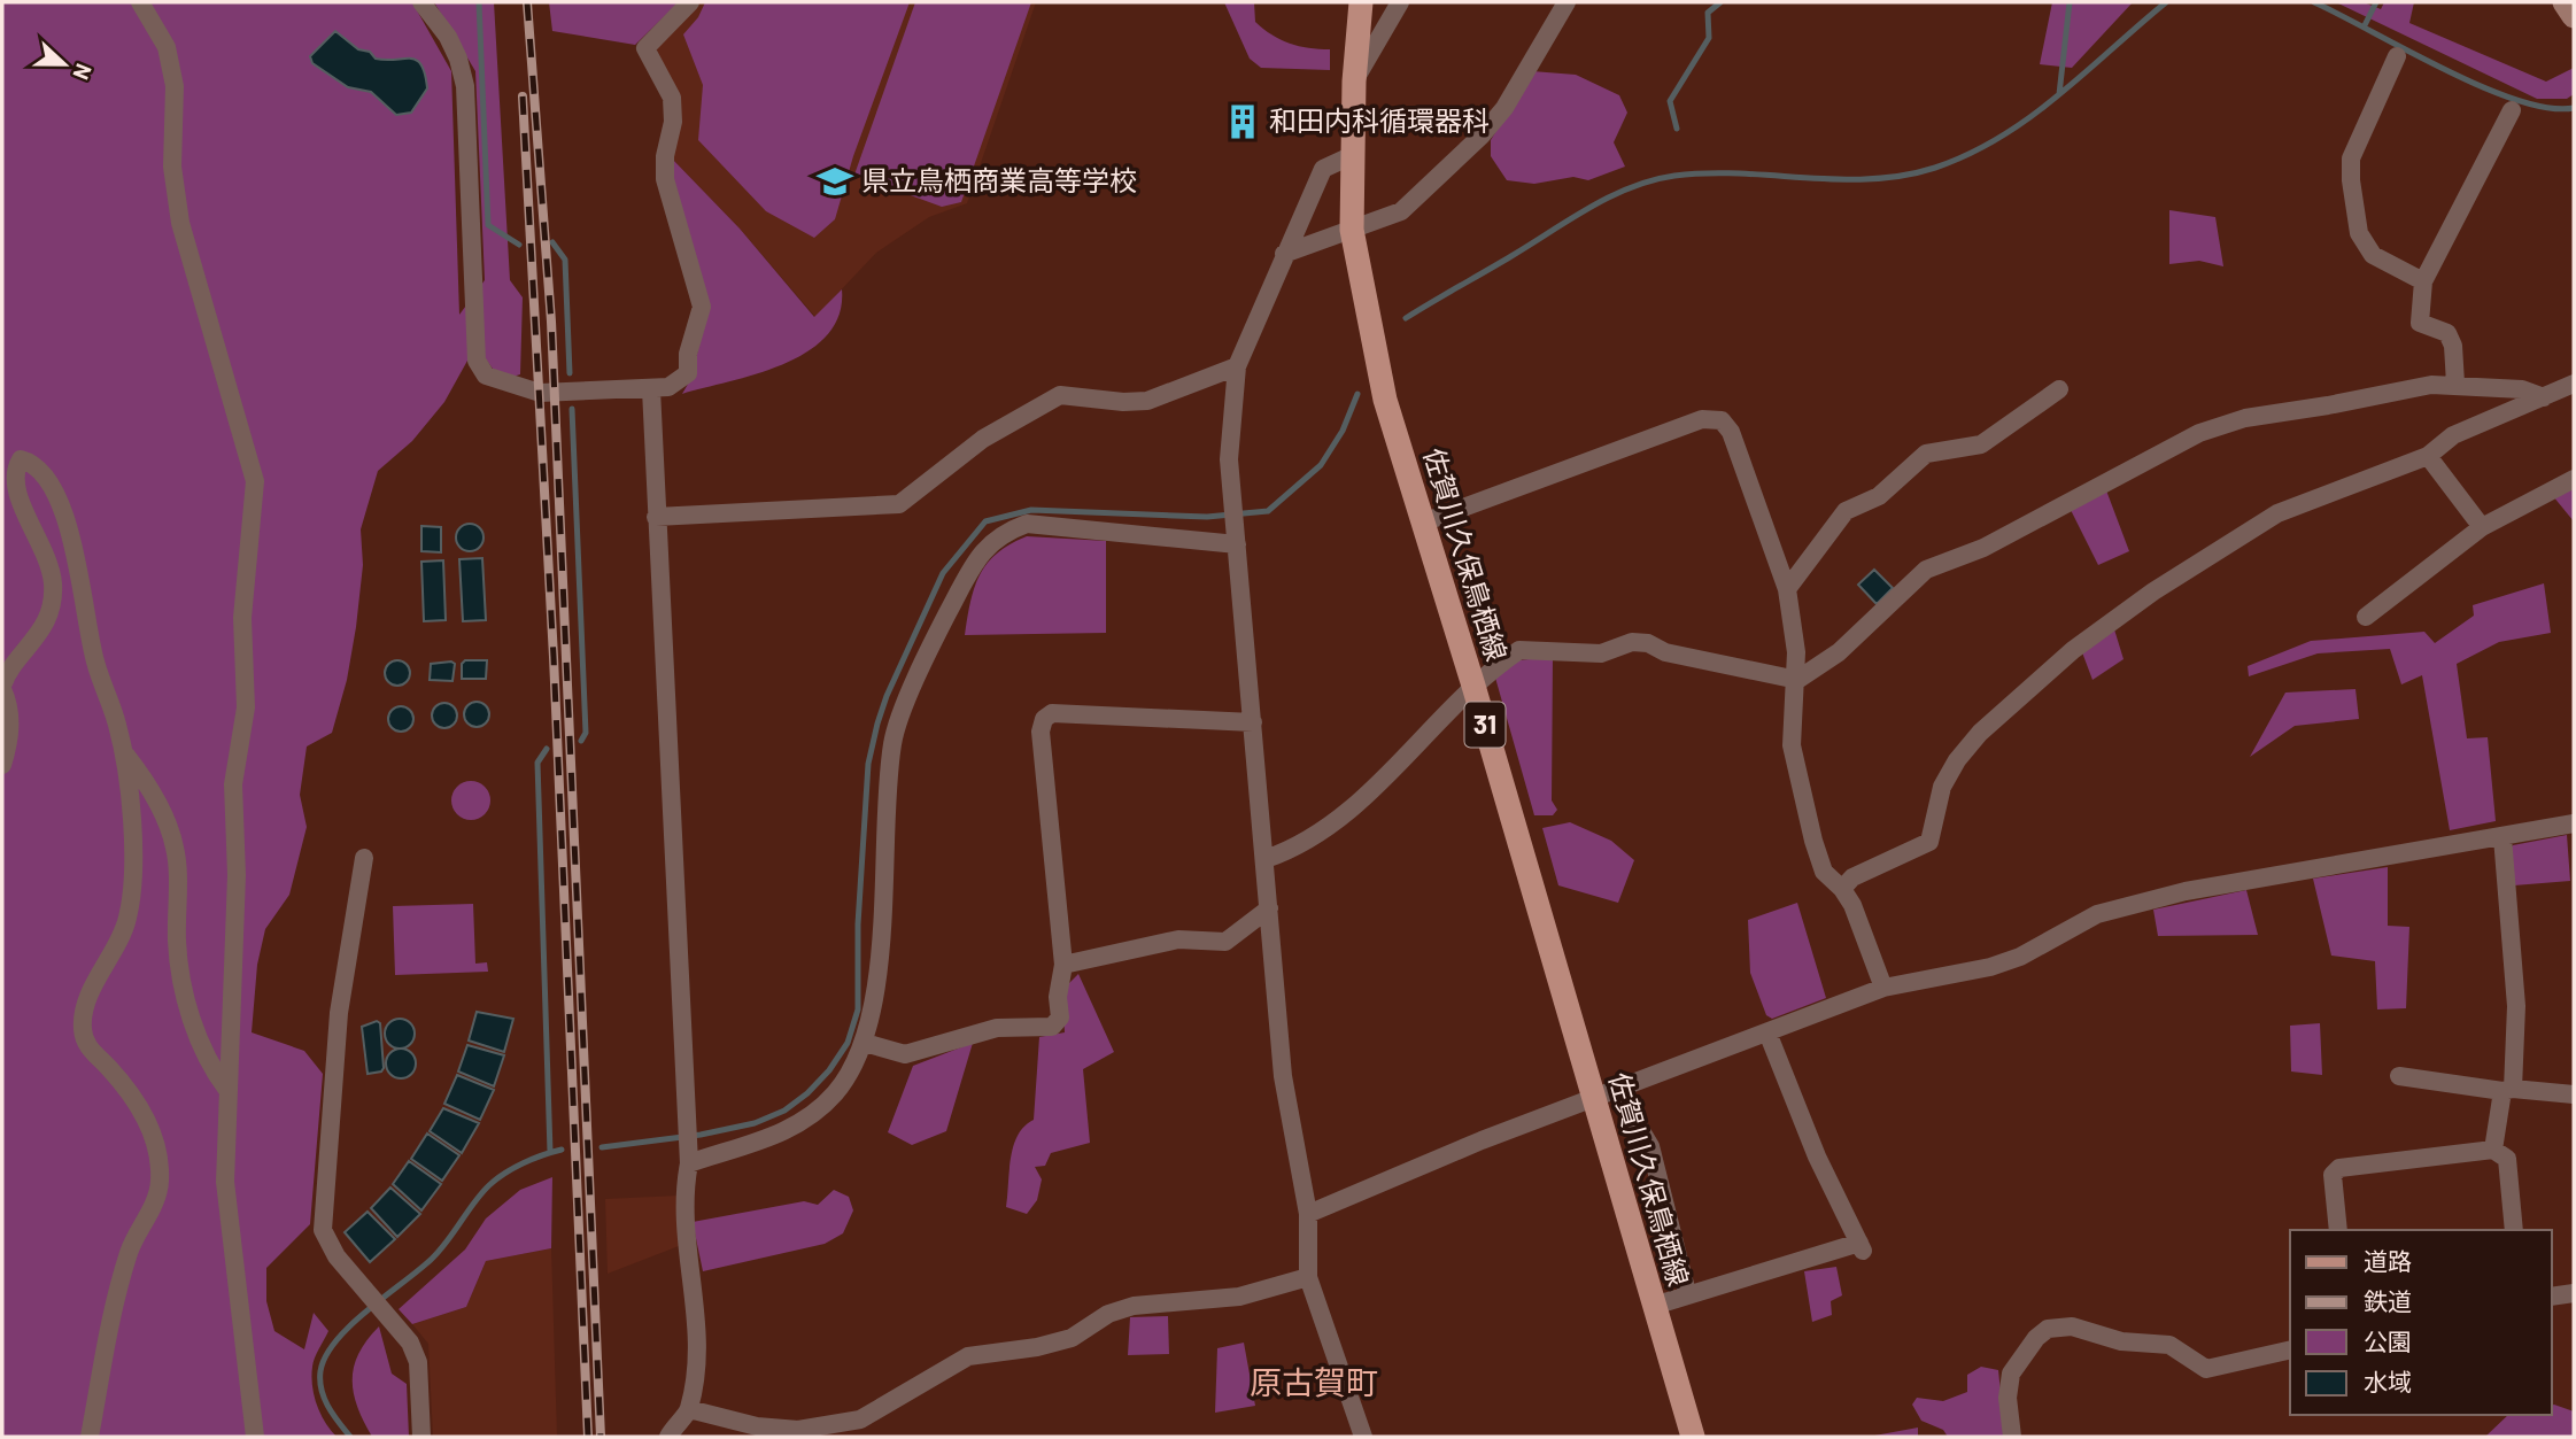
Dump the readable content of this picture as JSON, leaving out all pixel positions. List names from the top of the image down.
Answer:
{
  "streets": {
    "main road": ["佐賀川久保鳥栖線", "31"]
  },
  "districts": ["原古賀町"],
  "places": {
    "building": ["和田内科循環器科"],
    "school or university": ["県立鳥栖商業高等学校"]
  },
  "legend": [
    "道路",
    "鉄道",
    "公園",
    "水域"
  ],
  "north": "right"
}
